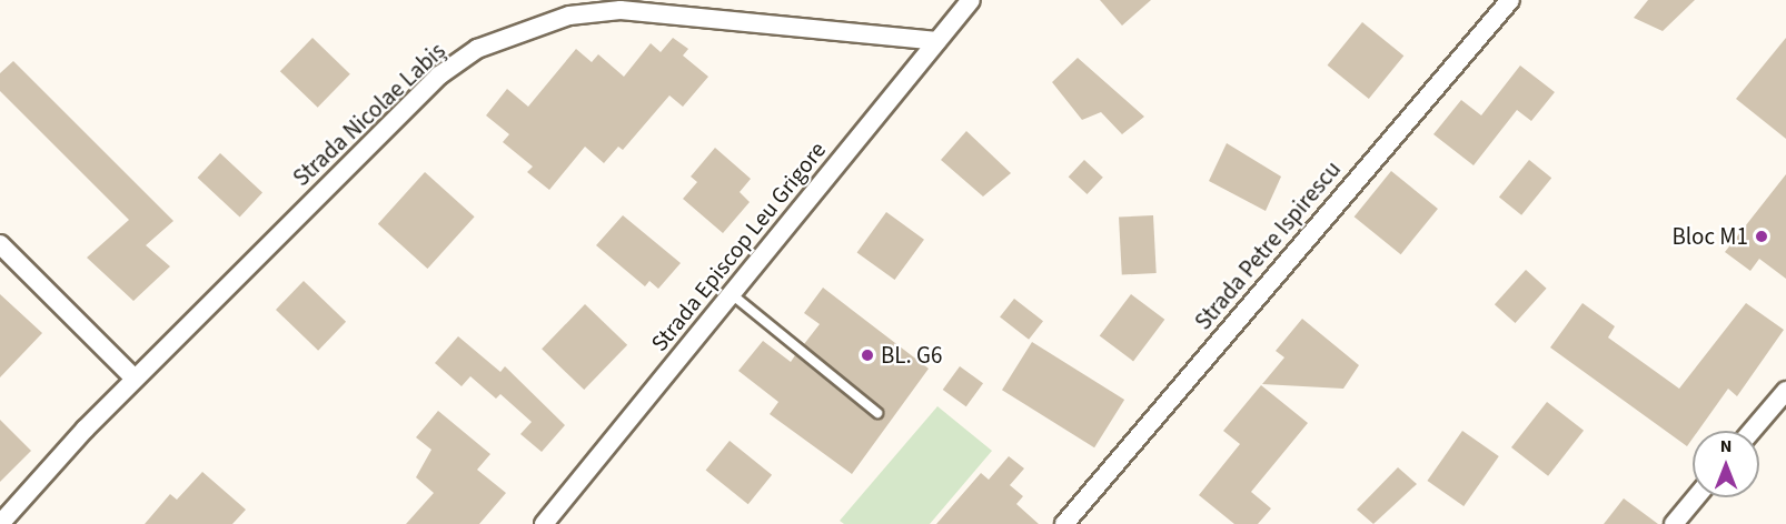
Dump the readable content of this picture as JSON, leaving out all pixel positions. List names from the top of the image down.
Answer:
{
  "streets": {
    "street": ["Strada Nicolae Labiș", "Strada Petre Ispirescu", "Strada Episcop Leu Grigore"]
  },
  "crossings": [
    ["Strada Nicolae Labiș", "Strada Episcop Leu Grigore"]
  ],
  "places": ["Bloc M1", "BL. G6"],
  "north": "top"
}
